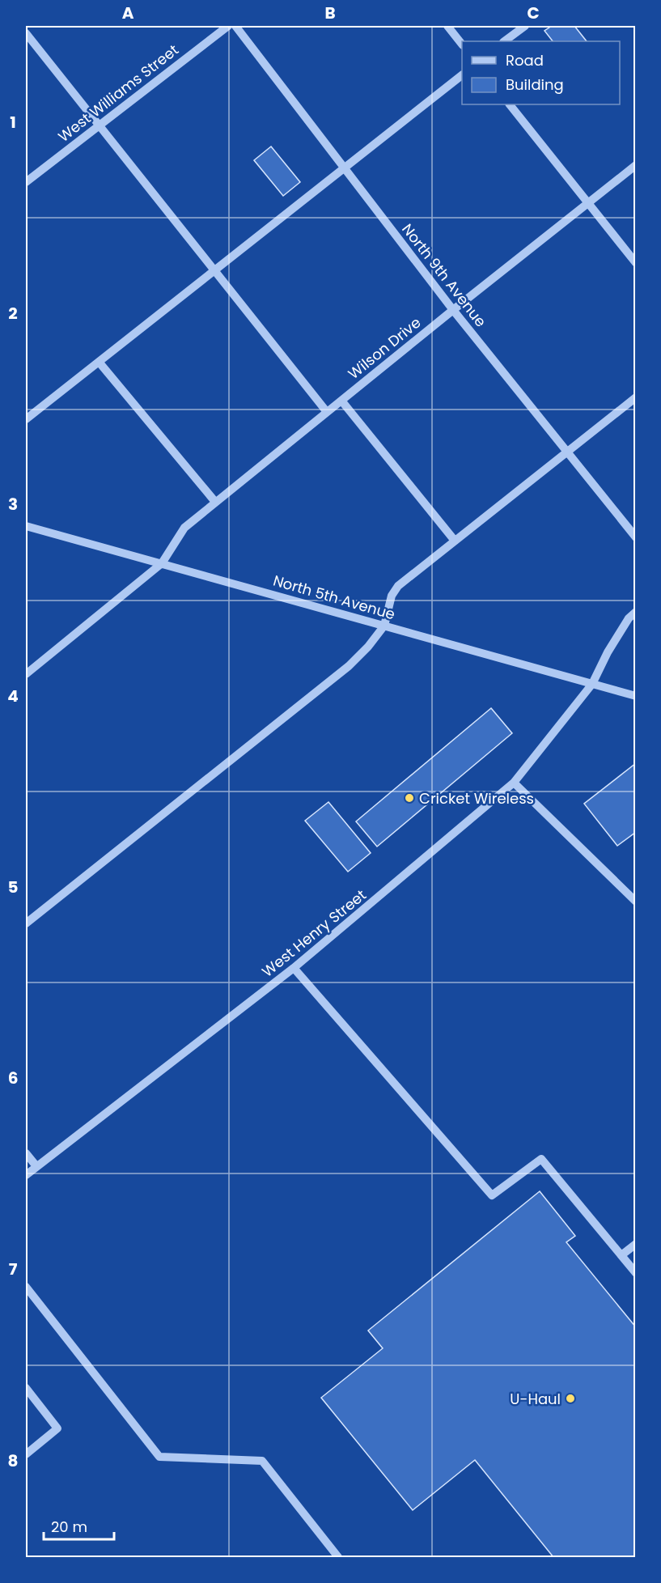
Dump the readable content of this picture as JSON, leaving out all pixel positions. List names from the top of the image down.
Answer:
{
  "streets": {
    "street": [
      "West Williams Street",
      "North 9th Avenue",
      "Wilson Drive",
      "North 5th Avenue",
      "West Henry Street"
    ]
  },
  "crossings": [
    ["North 9th Avenue", "Wilson Drive"],
    ["Wilson Drive", "North 5th Avenue"],
    ["North 5th Avenue", "West Henry Street"]
  ],
  "places": ["Cricket Wireless", "U-Haul"],
  "legend": ["Road", "Building"],
  "scale_bar": "20 m",
  "grid": {
    "columns": ["A", "B", "C"],
    "rows": [
      "1",
      "2",
      "3",
      "4",
      "5",
      "6",
      "7",
      "8"
    ]
  }
}
